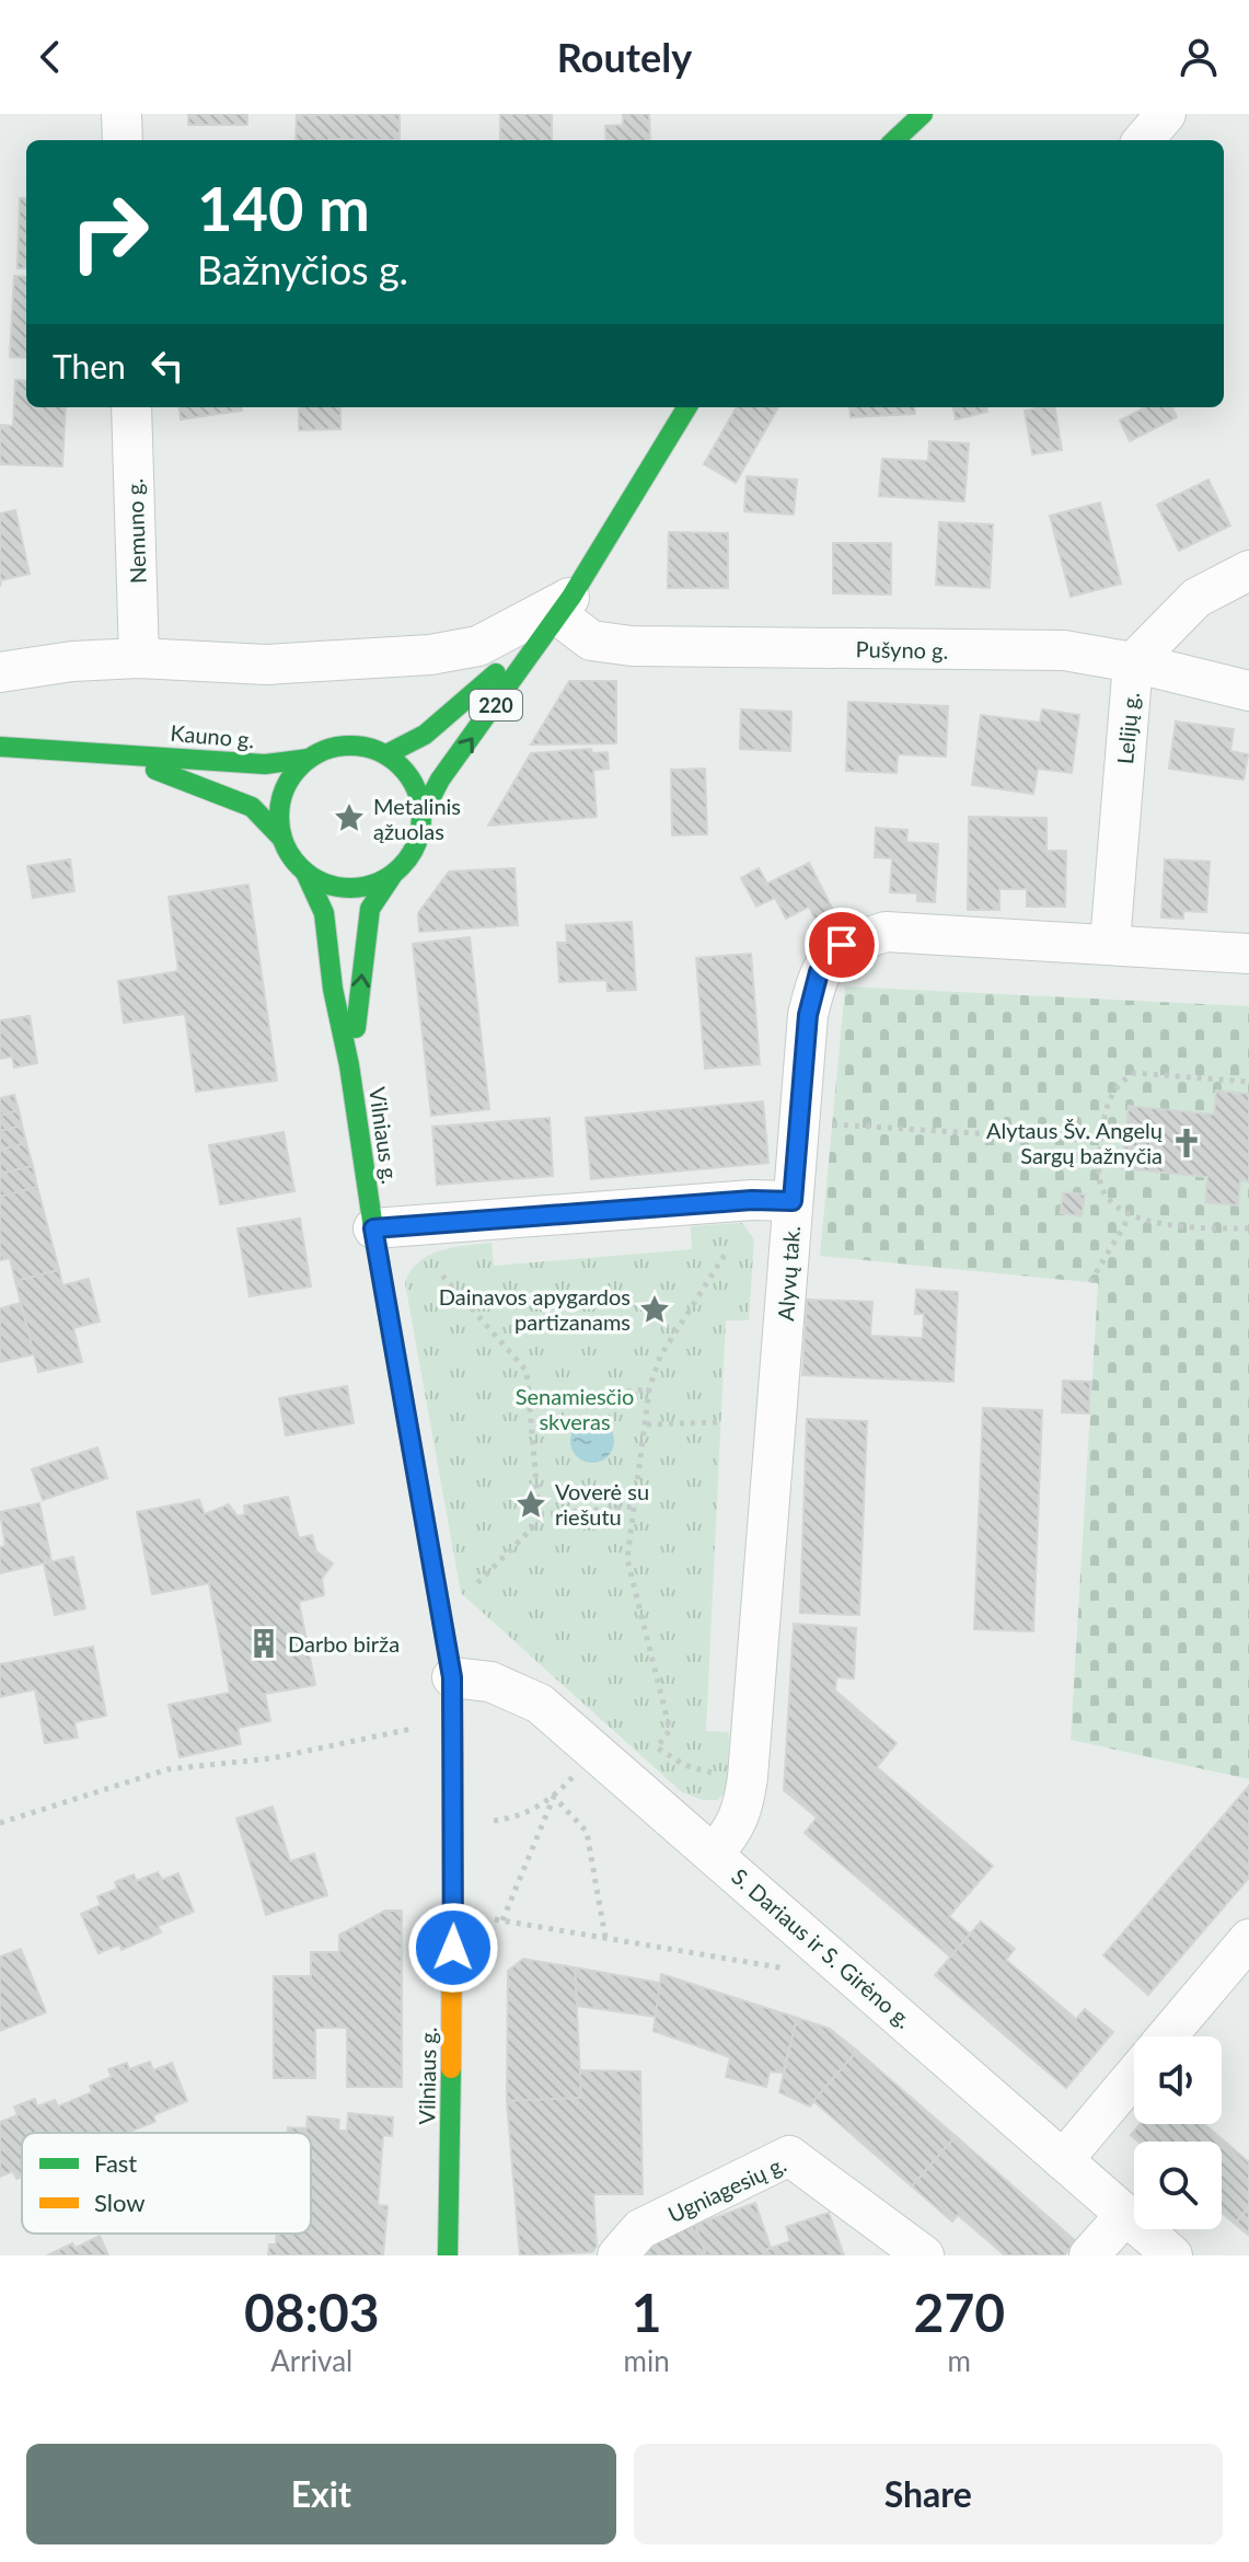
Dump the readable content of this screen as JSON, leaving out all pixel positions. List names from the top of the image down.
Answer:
{
  "streets": {
    "main road": ["220", "Kauno g.", "Vilniaus g."],
    "street": [
      "Nemuno g.",
      "Pušyno g.",
      "Lelijų g.",
      "Alyvų tak.",
      "S. Dariaus ir S. Girėno g.",
      "Ugniagesių g."
    ]
  },
  "crossings": [
    ["Pušyno g.", "220"],
    ["Pušyno g.", "Lelijų g."],
    ["220", "Kauno g."],
    ["220", "Vilniaus g."],
    ["Lelijų g.", "Alyvų tak."],
    ["Kauno g.", "Vilniaus g."],
    ["Vilniaus g.", "S. Dariaus ir S. Girėno g."],
    ["Alyvų tak.", "S. Dariaus ir S. Girėno g."]
  ],
  "parks": ["Senamiesčio skveras"],
  "places": {
    "place": ["Metalinis ąžuolas", "Dainavos apygardos partizanams", "Voverė su riešutu"],
    "church": ["Alytaus Šv. Angelų Sargų bažnyčia"],
    "building": ["Darbo birža"]
  },
  "legend": ["Fast", "Slow"],
  "page": {
    "header": "Routely",
    "turn": ["140 m", "Bažnyčios g."],
    "then": "Then",
    "eta": [
      "08:03",
      "Arrival",
      "1",
      "min",
      "270",
      "m"
    ],
    "buttons": ["Exit", "Share"]
  }
}
